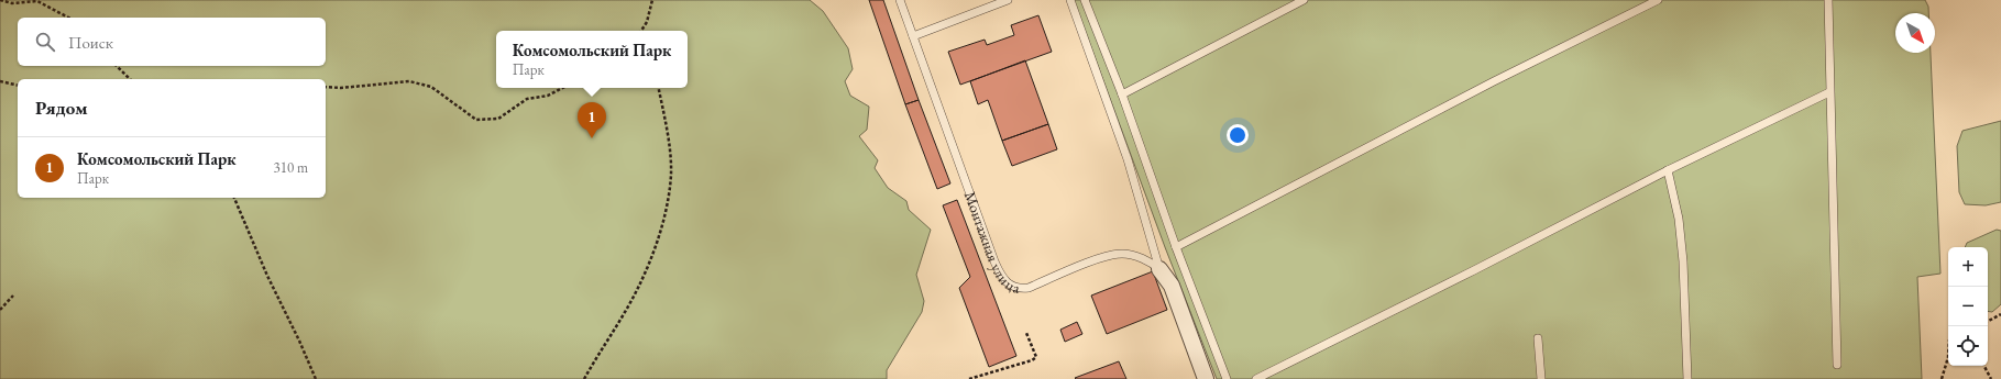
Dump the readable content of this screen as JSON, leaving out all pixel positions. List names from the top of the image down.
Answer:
{
  "streets": {
    "street": ["Монтажная улица"]
  },
  "north": "bottom right",
  "page": {
    "search": "Поиск",
    "popup": ["Комсомольский Парк", "Парк"],
    "heading": "Рядом",
    "pins": "1",
    "list": [
      {
        "mark": "1",
        "name": "Комсомольский Парк",
        "note": "Парк",
        "value": "310 m"
      }
    ],
    "map_buttons": ["+", "−"]
  }
}
